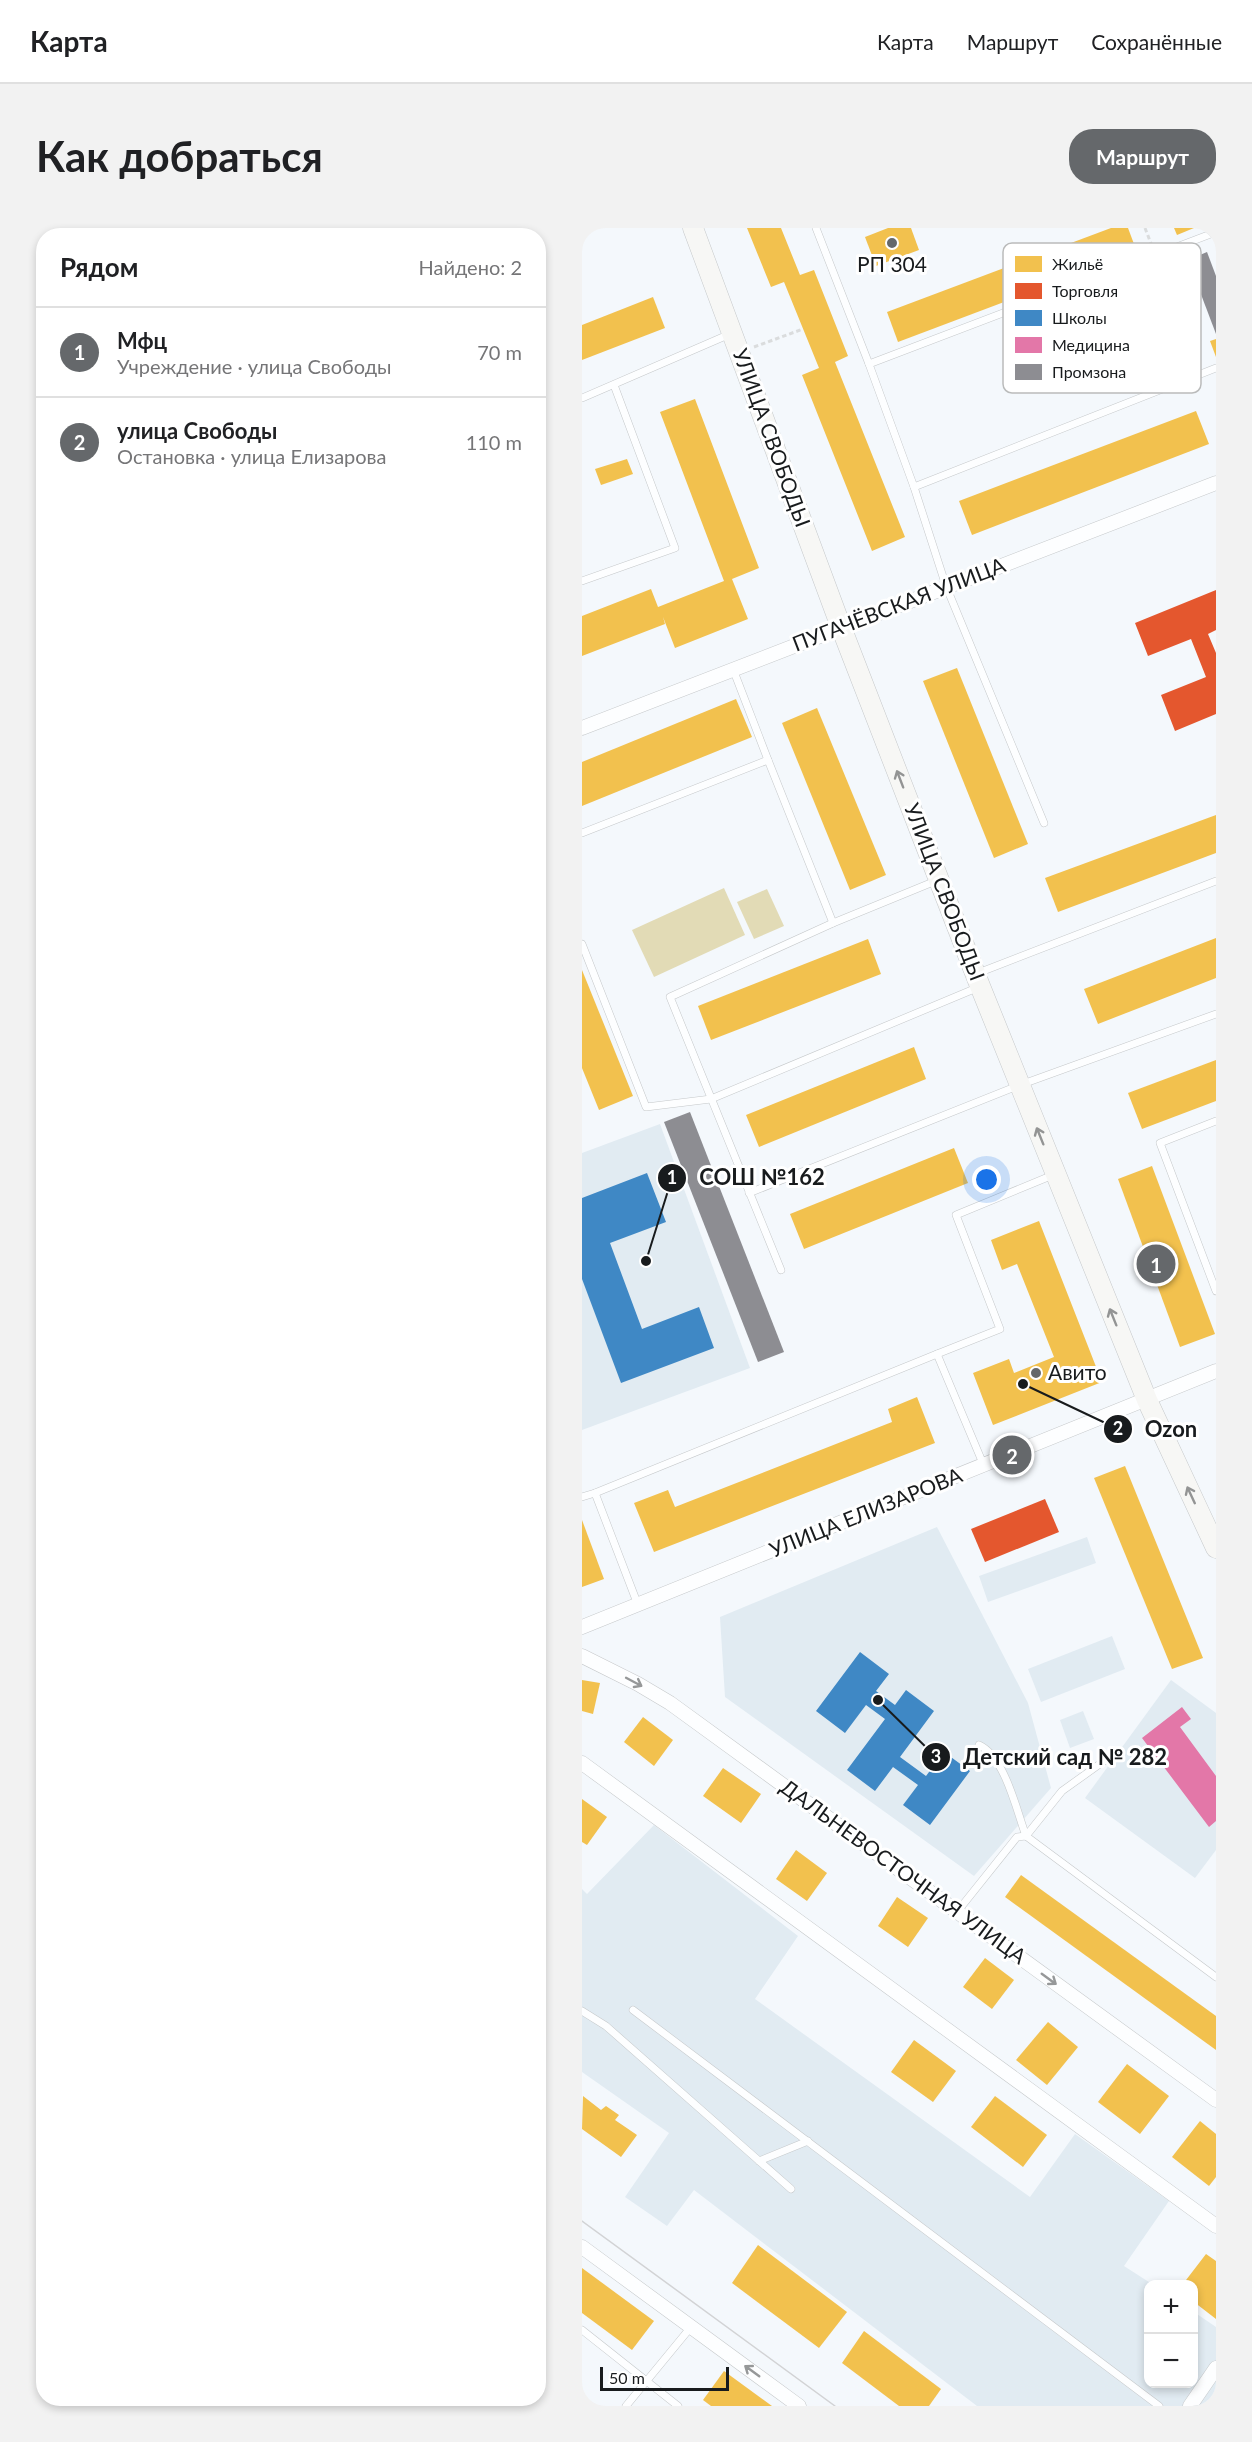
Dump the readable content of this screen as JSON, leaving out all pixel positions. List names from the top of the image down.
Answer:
{
  "streets": {
    "street": [
      "УЛИЦА СВОБОДЫ",
      "ПУГАЧЁВСКАЯ УЛИЦА",
      "УЛИЦА ЕЛИЗАРОВА",
      "ДАЛЬНЕВОСТОЧНАЯ УЛИЦА"
    ]
  },
  "crossings": [
    ["УЛИЦА СВОБОДЫ", "ПУГАЧЁВСКАЯ УЛИЦА"],
    ["УЛИЦА СВОБОДЫ", "УЛИЦА ЕЛИЗАРОВА"]
  ],
  "one_way": ["УЛИЦА СВОБОДЫ"],
  "places": [
    "РП 304",
    "СОШ №162",
    "Авито",
    "Ozon",
    "Детский сад № 282"
  ],
  "legend": [
    "Жильё",
    "Торговля",
    "Школы",
    "Медицина",
    "Промзона"
  ],
  "scale_bar": "50 m",
  "page": {
    "header": "Карта",
    "nav": ["Карта", "Маршрут", "Сохранённые"],
    "buttons": "Маршрут",
    "title": "Как добраться",
    "heading": ["Рядом", "Найдено: 2"],
    "list": [
      {
        "mark": "1",
        "name": "Мфц",
        "note": "Учреждение · улица Свободы",
        "value": "70 m"
      },
      {
        "mark": "2",
        "name": "улица Свободы",
        "note": "Остановка · улица Елизарова",
        "value": "110 m"
      }
    ],
    "pins": ["1", "2"],
    "map_buttons": ["+", "−"],
    "scale": "50 m"
  }
}
